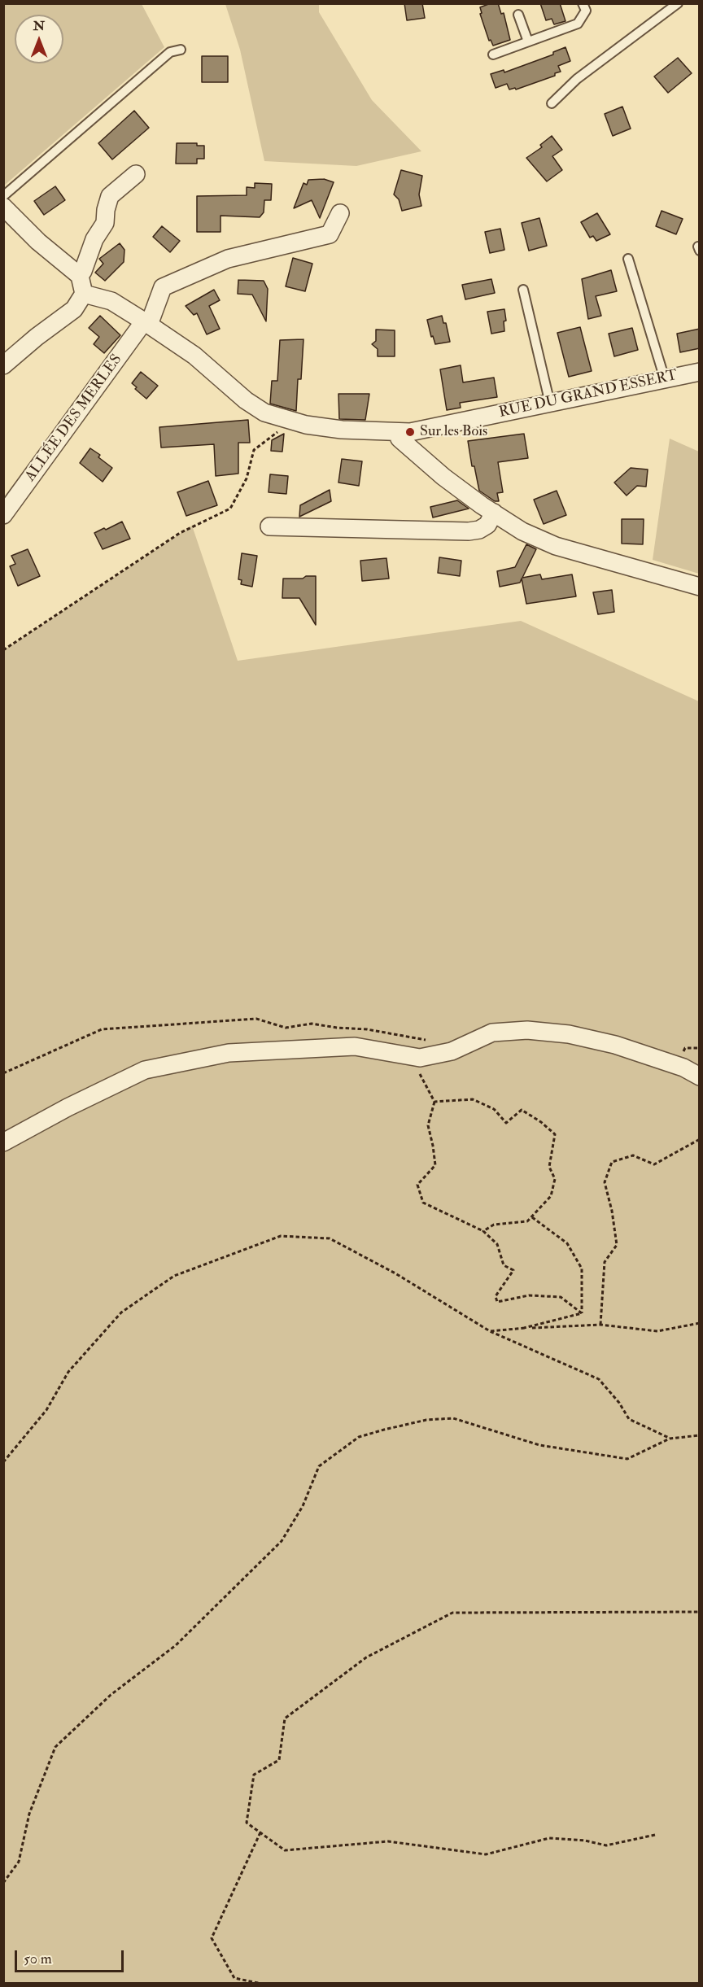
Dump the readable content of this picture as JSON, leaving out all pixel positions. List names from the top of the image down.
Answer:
{
  "streets": {
    "street": ["RUE DU GRAND ESSERT", "ALLÉE DES MERLES"]
  },
  "crossings": [
    ["RUE DU GRAND ESSERT", "ALLÉE DES MERLES"]
  ],
  "places": ["Sur les Bois"],
  "scale_bar": "50 m",
  "north": "top"
}
